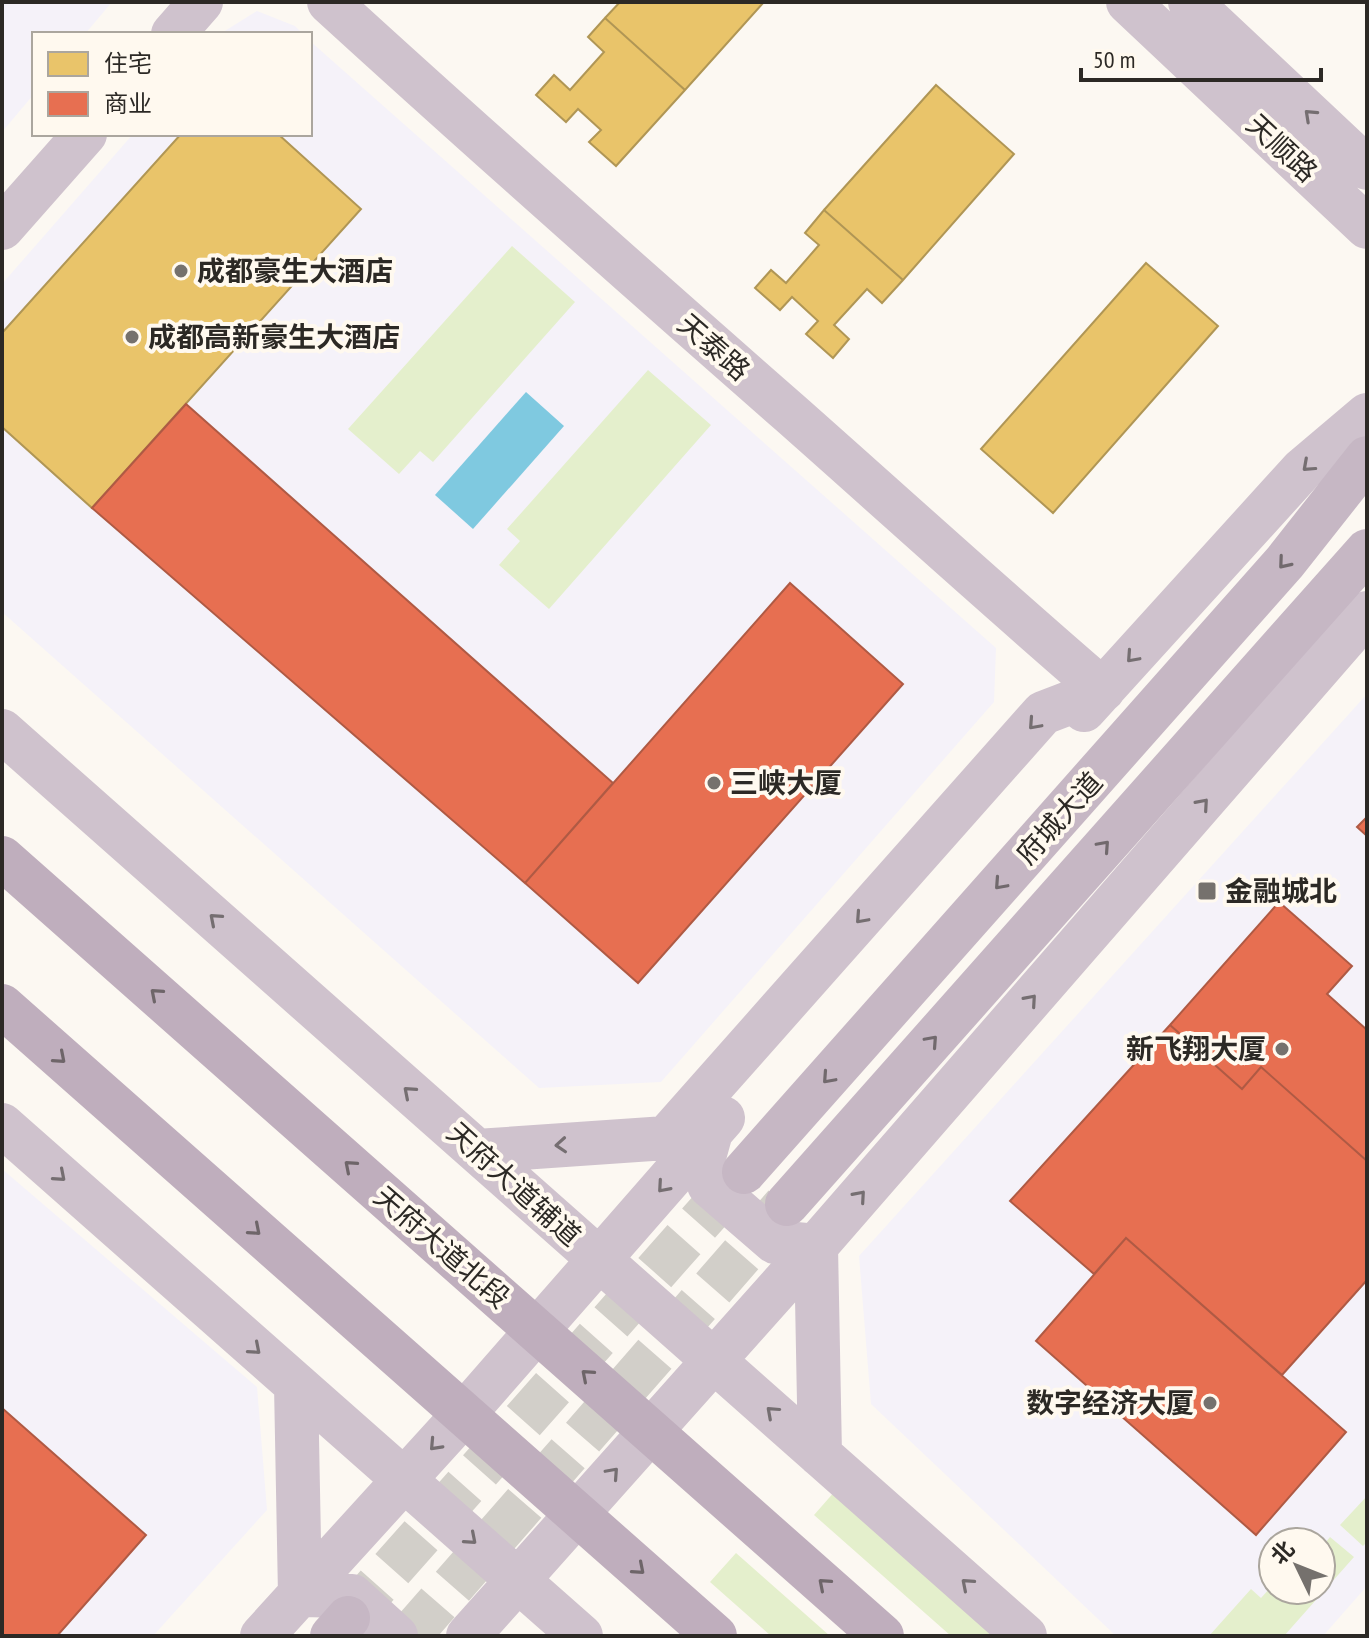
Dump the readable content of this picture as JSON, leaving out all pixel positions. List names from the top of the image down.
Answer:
{
  "streets": {
    "main road": ["府城大道", "天府大道北段"],
    "street": ["天顺路", "天泰路", "天府大道辅道"]
  },
  "places": {
    "other": [
      "成都豪生大酒店",
      "成都高新豪生大酒店",
      "三峡大厦",
      "新飞翔大厦",
      "数字经济大厦"
    ],
    "transit": ["金融城北"]
  },
  "legend": ["住宅", "商业"],
  "scale_bar": "50 m",
  "north": "top left"
}
